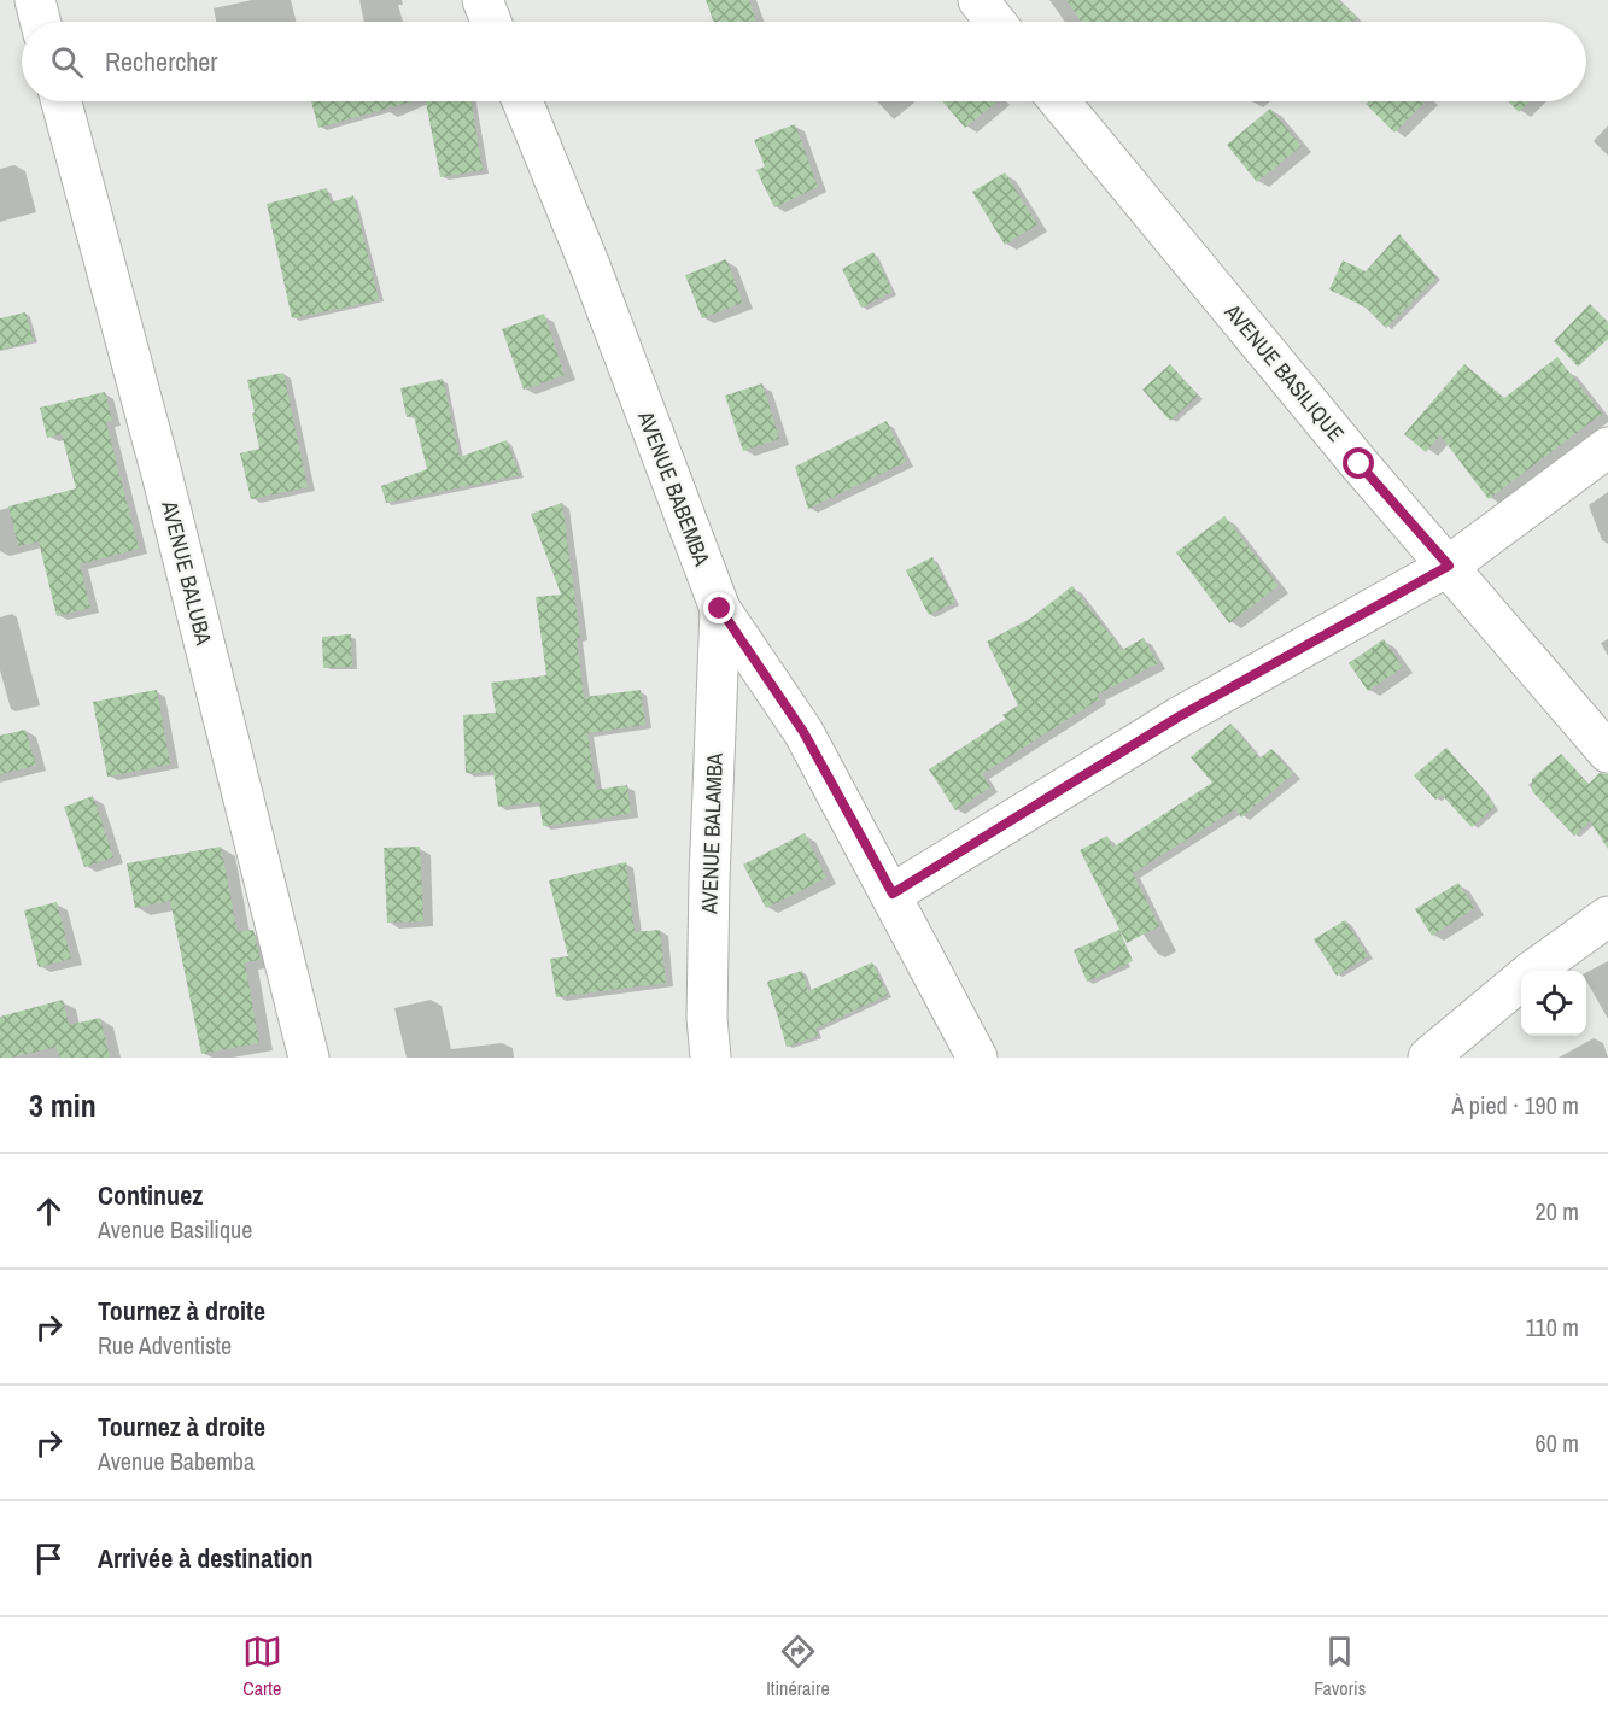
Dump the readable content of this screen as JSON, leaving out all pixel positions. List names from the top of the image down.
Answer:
{
  "streets": {
    "street": [
      "AVENUE BASILIQUE",
      "AVENUE BABEMBA",
      "AVENUE BALUBA",
      "AVENUE BALAMBA"
    ]
  },
  "crossings": [
    ["AVENUE BABEMBA", "AVENUE BALAMBA"]
  ],
  "page": {
    "search": "Rechercher",
    "heading": ["3 min", "À pied · 190 m"],
    "list": [
      ["Continuez", "Avenue Basilique", "20 m"],
      ["Tournez à droite", "Rue Adventiste", "110 m"],
      ["Tournez à droite", "Avenue Babemba", "60 m"],
      "Arrivée à destination"
    ],
    "nav": ["Carte", "Itinéraire", "Favoris"]
  }
}
